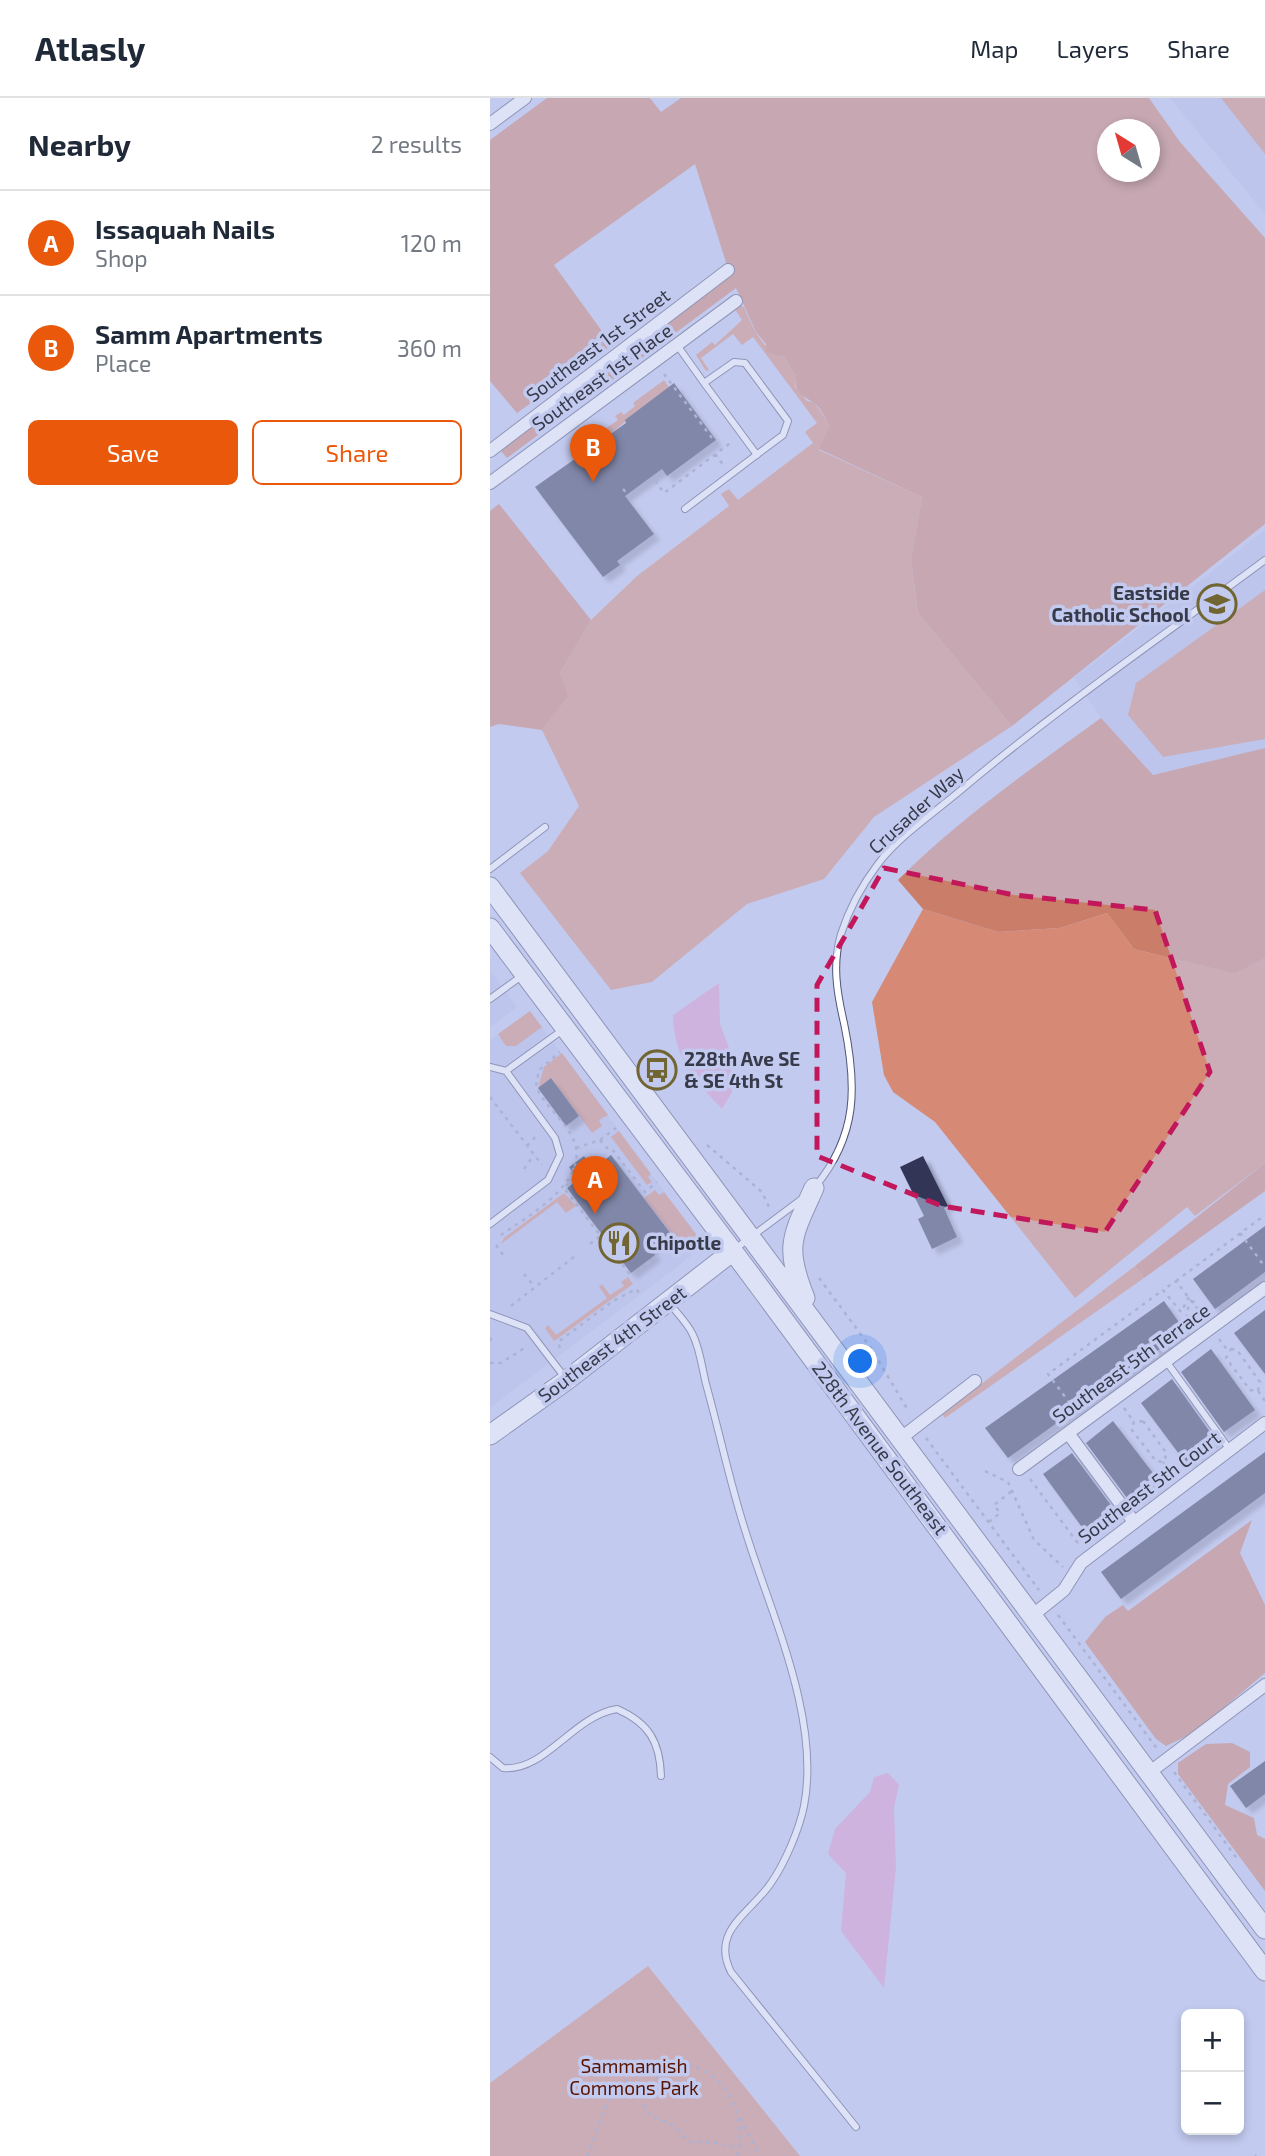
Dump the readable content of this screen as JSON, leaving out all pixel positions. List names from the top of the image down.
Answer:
{
  "streets": {
    "main road": ["Southeast 4th Street", "228th Avenue Southeast"],
    "street": [
      "Southeast 1st Street",
      "Southeast 1st Place",
      "Southeast 5th Terrace",
      "Southeast 5th Court"
    ],
    "lane": ["Crusader Way"]
  },
  "crossings": [
    ["Crusader Way", "Southeast 4th Street"],
    ["Crusader Way", "228th Avenue Southeast"],
    ["Southeast 4th Street", "228th Avenue Southeast"],
    ["228th Avenue Southeast", "Southeast 5th Court"]
  ],
  "parks": ["Sammamish Commons Park"],
  "places": {
    "school or university": ["Eastside Catholic School"],
    "bus stop": ["228th Ave SE & SE 4th St"],
    "restaurant": ["Chipotle"]
  },
  "north": "top left",
  "page": {
    "header": "Atlasly",
    "nav": ["Map", "Layers", "Share"],
    "heading": ["Nearby", "2 results"],
    "list": [
      {
        "mark": "A",
        "name": "Issaquah Nails",
        "note": "Shop",
        "value": "120 m"
      },
      {
        "mark": "B",
        "name": "Samm Apartments",
        "note": "Place",
        "value": "360 m"
      }
    ],
    "buttons": ["Save", "Share"],
    "pins": ["B", "A"],
    "map_buttons": ["+", "−"]
  }
}
